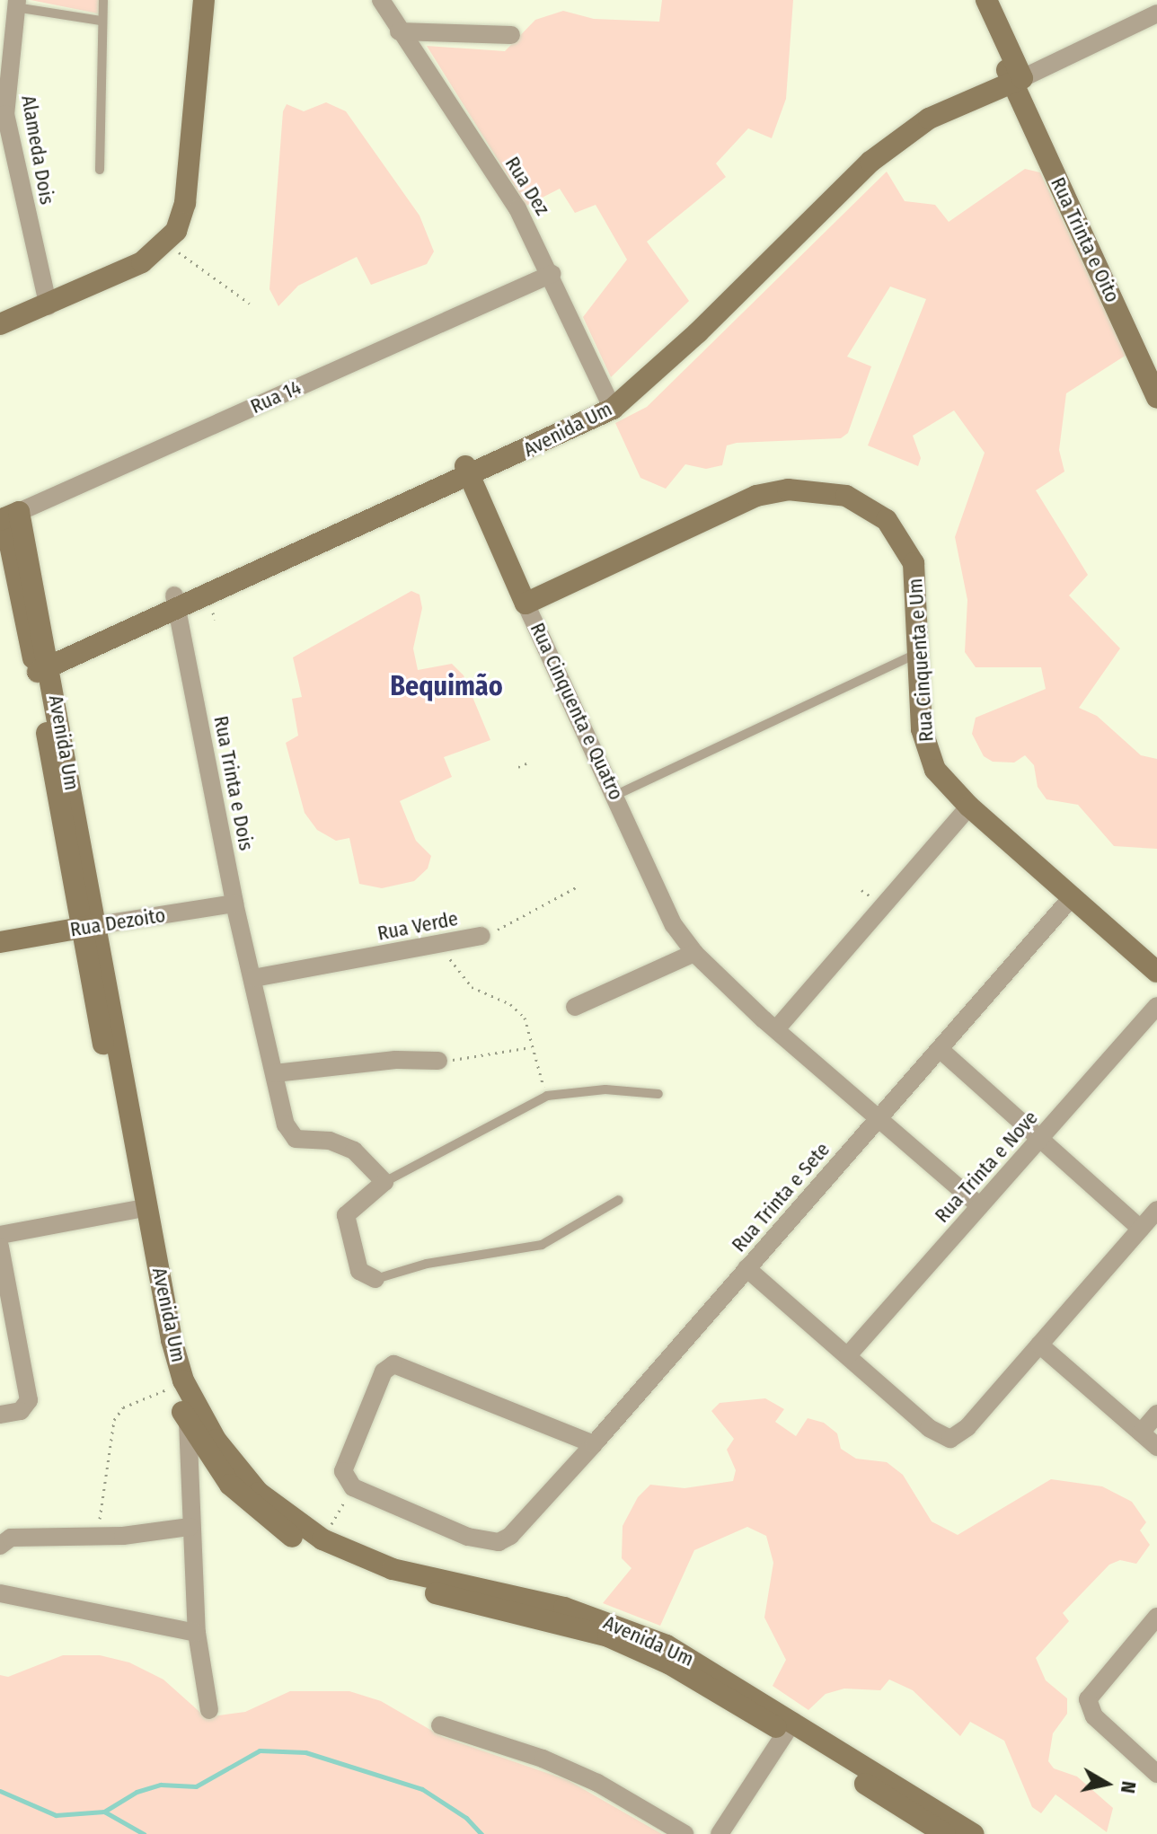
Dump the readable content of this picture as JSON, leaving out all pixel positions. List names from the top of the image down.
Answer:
{
  "streets": {
    "main road": [
      "Rua Trinta e Oito",
      "Avenida Um",
      "Rua Cinquenta e Um",
      "Rua Cinquenta e Quatro",
      "Rua Dezoito"
    ],
    "street": [
      "Alameda Dois",
      "Rua Dez",
      "Rua 14",
      "Rua Trinta e Dois",
      "Rua Verde",
      "Rua Trinta e Nove",
      "Rua Trinta e Sete"
    ]
  },
  "crossings": [
    ["Rua Dez", "Rua 14"],
    ["Rua Dez", "Avenida Um"],
    ["Rua Trinta e Oito", "Avenida Um"],
    ["Rua 14", "Avenida Um"],
    ["Avenida Um", "Rua Cinquenta e Quatro"],
    ["Avenida Um", "Rua Trinta e Dois"],
    ["Avenida Um", "Rua Dezoito"],
    ["Rua Cinquenta e Um", "Rua Cinquenta e Quatro"],
    ["Rua Cinquenta e Um", "Rua Trinta e Sete"],
    ["Rua Cinquenta e Quatro", "Rua Trinta e Nove"],
    ["Rua Cinquenta e Quatro", "Rua Trinta e Sete"],
    ["Rua Trinta e Dois", "Rua Dezoito"],
    ["Rua Trinta e Dois", "Rua Verde"]
  ],
  "districts": ["Bequimão"],
  "north": "right"
}
